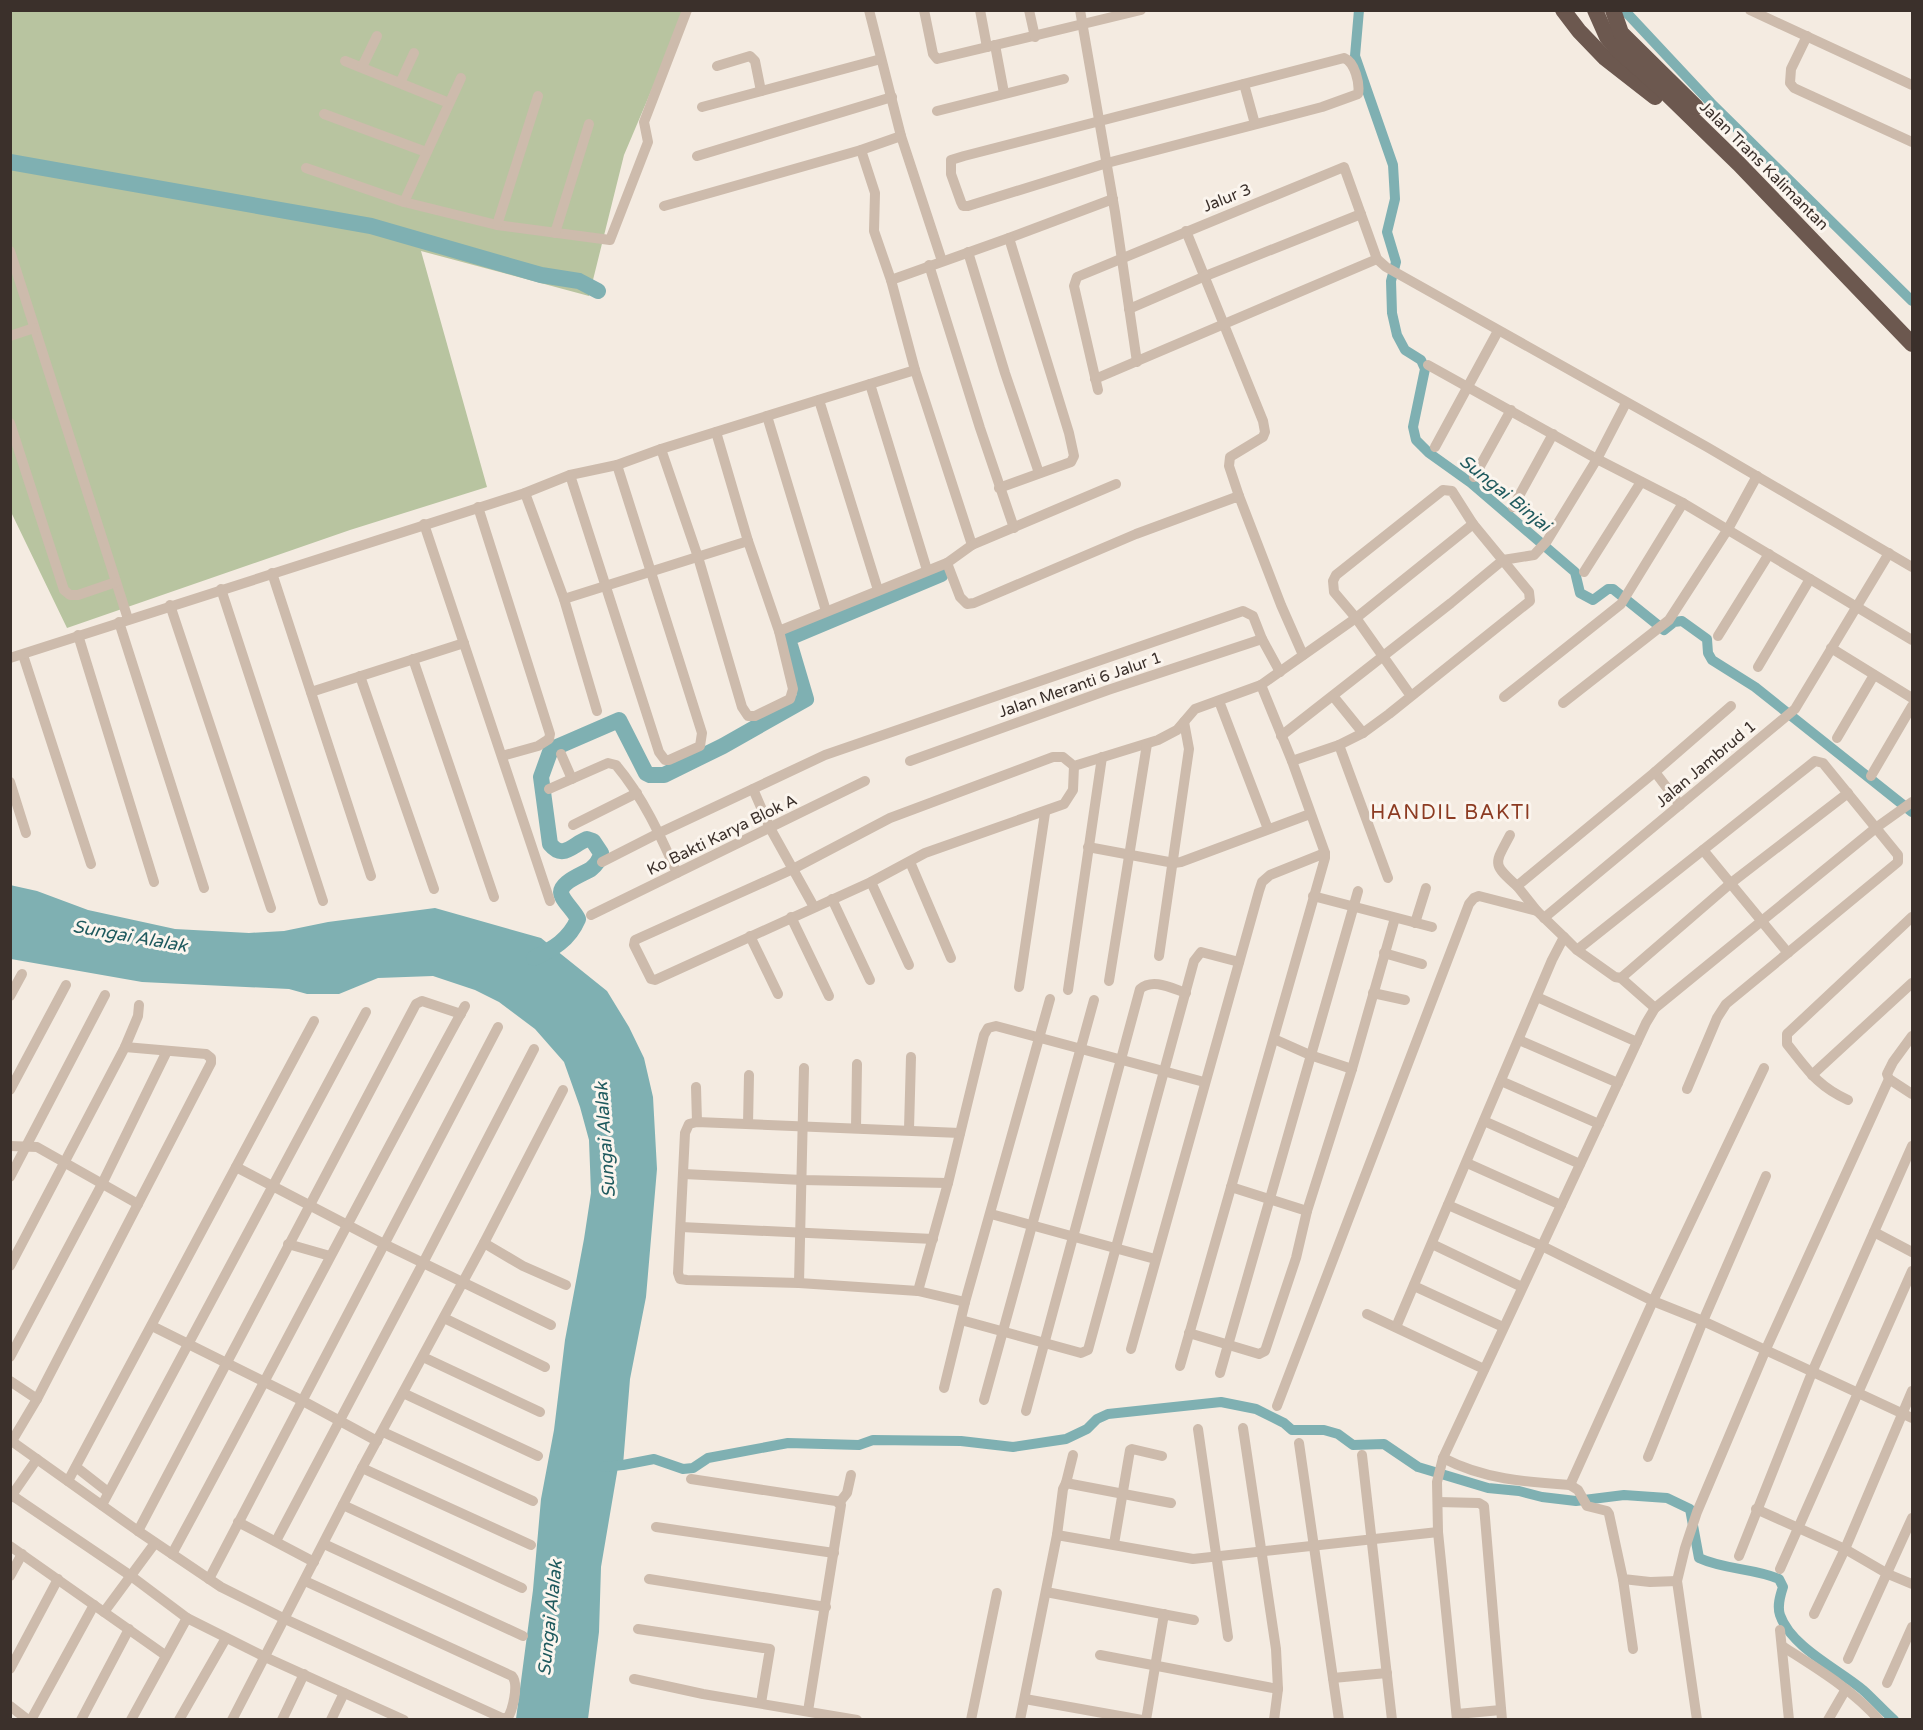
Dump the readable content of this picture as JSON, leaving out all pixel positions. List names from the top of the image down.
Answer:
{
  "streets": {
    "highway": ["Jalan Trans Kalimantan"],
    "street": [
      "Jalur 3",
      "Jalan Meranti 6 Jalur 1",
      "Jalan Jambrud 1",
      "Ko Bakti Karya Blok A"
    ]
  },
  "districts": ["HANDIL BAKTI"],
  "water": ["Sungai Binjai", "Sungai Alalak"]
}
